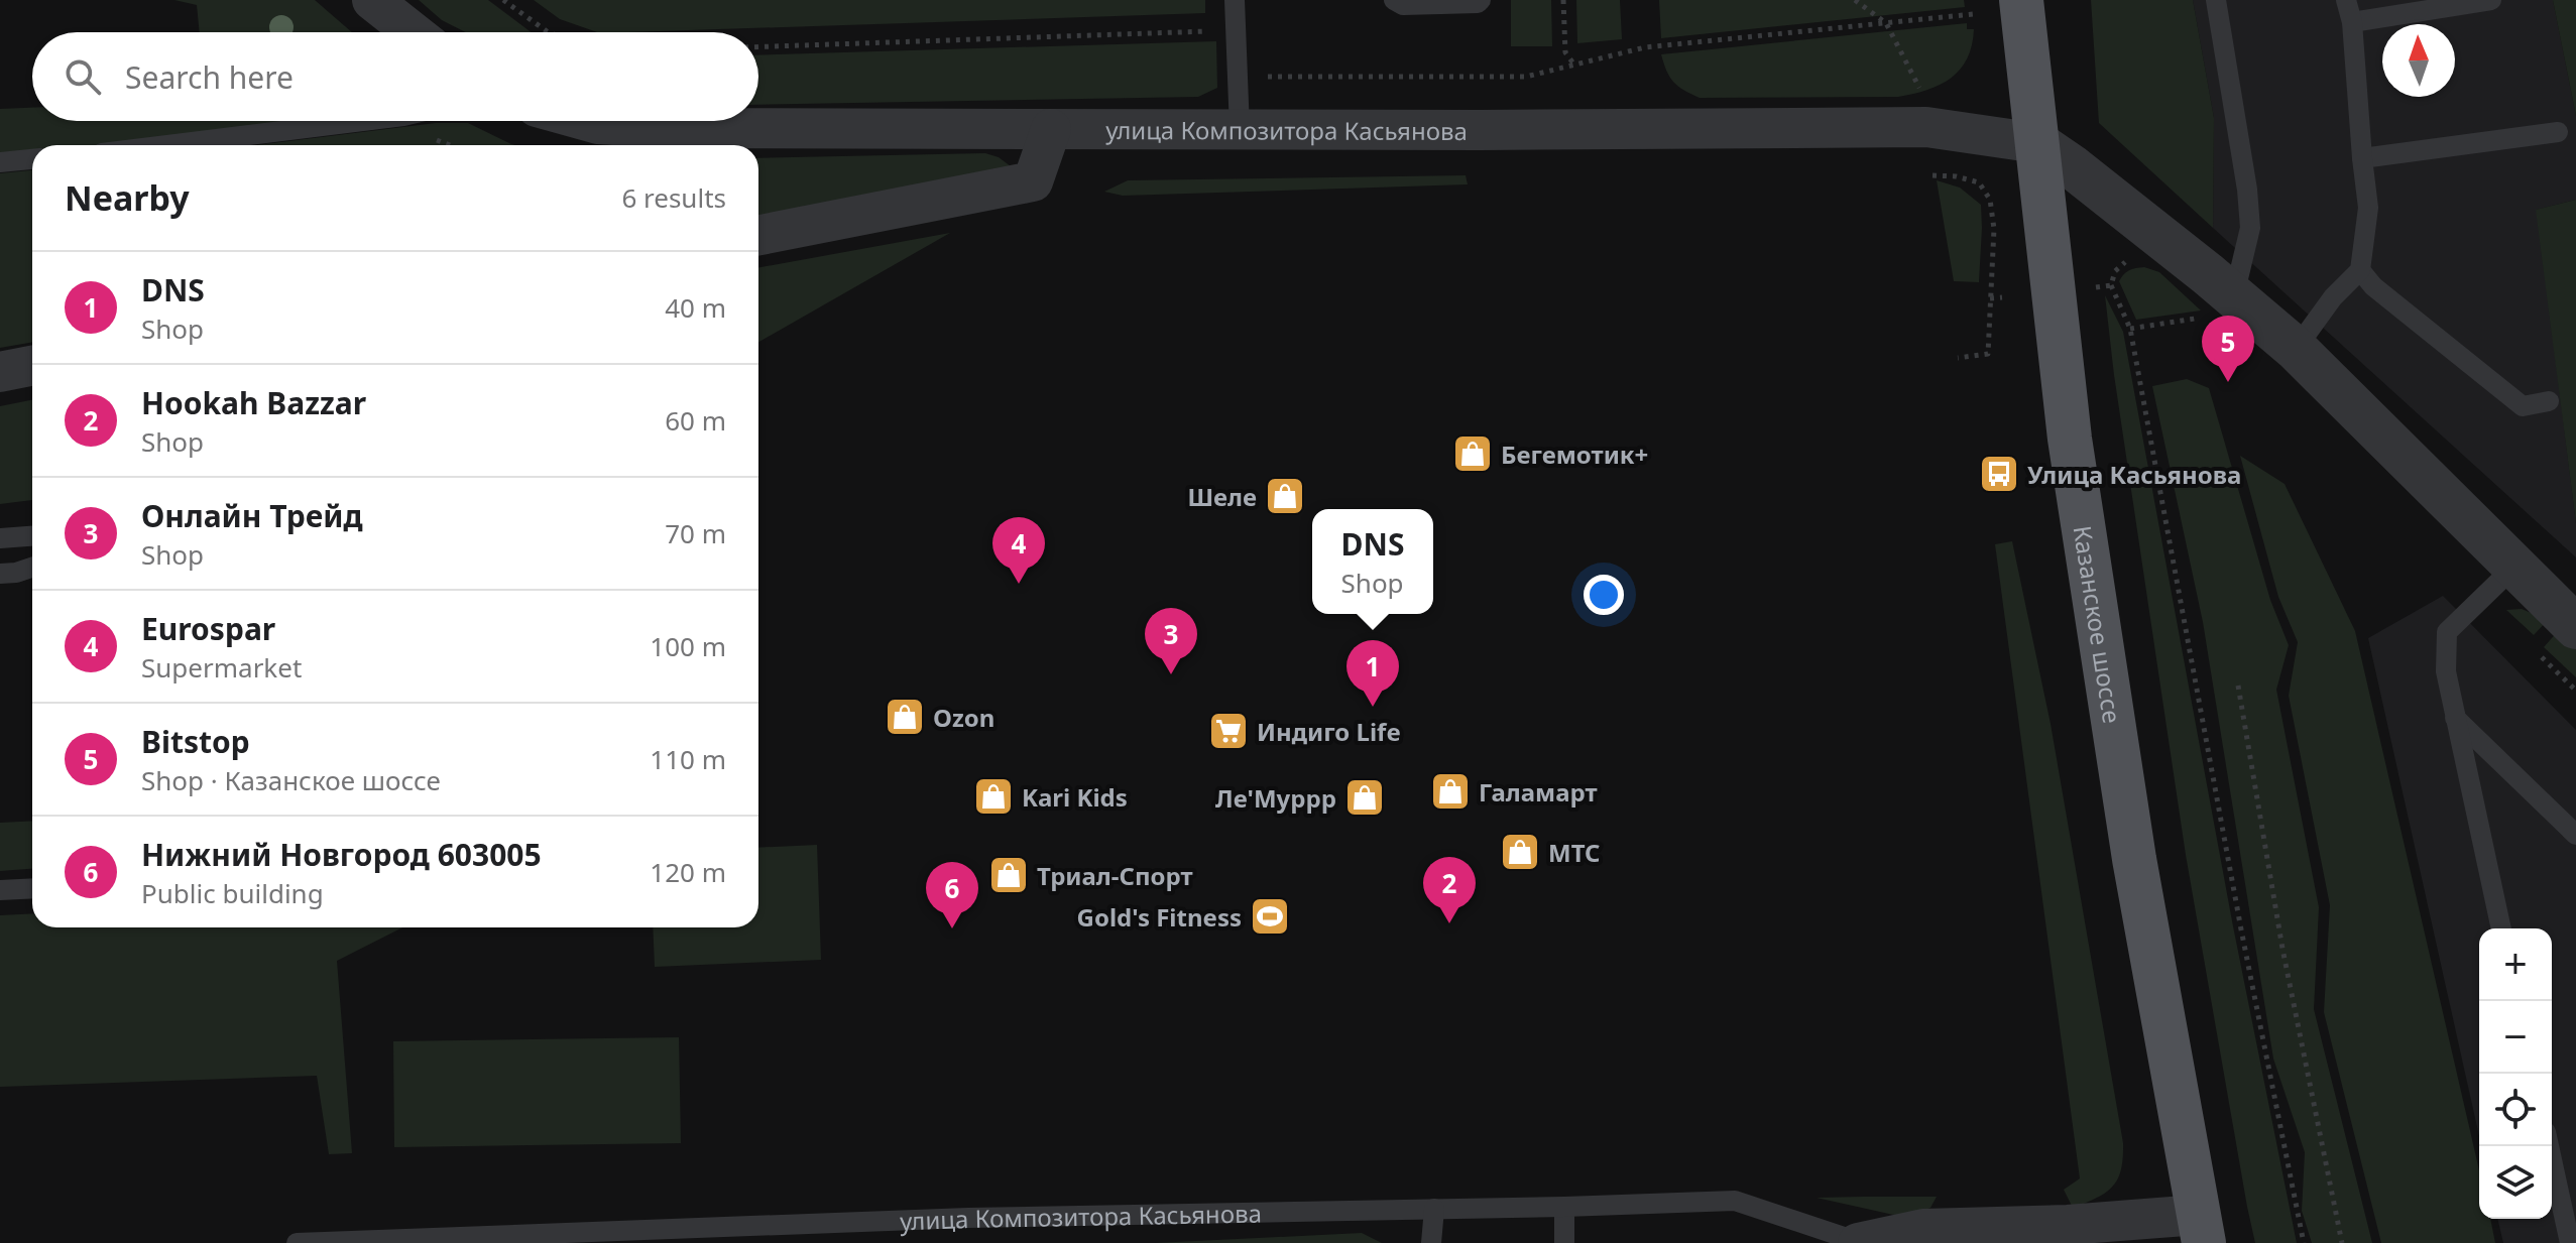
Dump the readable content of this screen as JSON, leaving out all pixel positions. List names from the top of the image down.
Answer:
{
  "streets": {
    "main road": ["Казанское шоссе"],
    "street": ["улица Композитора Касьянова"]
  },
  "crossings": [
    ["улица Композитора Касьянова", "Казанское шоссе"]
  ],
  "places": {
    "shop": [
      "Бегемотик+",
      "Шеле",
      "Ozon",
      "Галамарт",
      "Kari Kids",
      "Ле'Муррр",
      "МТС",
      "Триал-Спорт"
    ],
    "bus stop": ["Улица Касьянова"],
    "supermarket": ["Индиго Life"],
    "sports": ["Gold's Fitness"]
  },
  "north": "top",
  "page": {
    "search": "Search here",
    "heading": ["Nearby", "6 results"],
    "list": [
      {
        "mark": "1",
        "name": "DNS",
        "note": "Shop",
        "value": "40 m"
      },
      {
        "mark": "2",
        "name": "Hookah Bazzar",
        "note": "Shop",
        "value": "60 m"
      },
      {
        "mark": "3",
        "name": "Онлайн Трейд",
        "note": "Shop",
        "value": "70 m"
      },
      {
        "mark": "4",
        "name": "Eurospar",
        "note": "Supermarket",
        "value": "100 m"
      },
      {
        "mark": "5",
        "name": "Bitstop",
        "note": "Shop · Казанское шоссе",
        "value": "110 m"
      },
      {
        "mark": "6",
        "name": "Нижний Новгород 603005",
        "note": "Public building",
        "value": "120 m"
      }
    ],
    "pins": [
      "5",
      "4",
      "3",
      "1",
      "2",
      "6"
    ],
    "popup": ["DNS", "Shop"],
    "map_buttons": ["+", "−"]
  }
}
